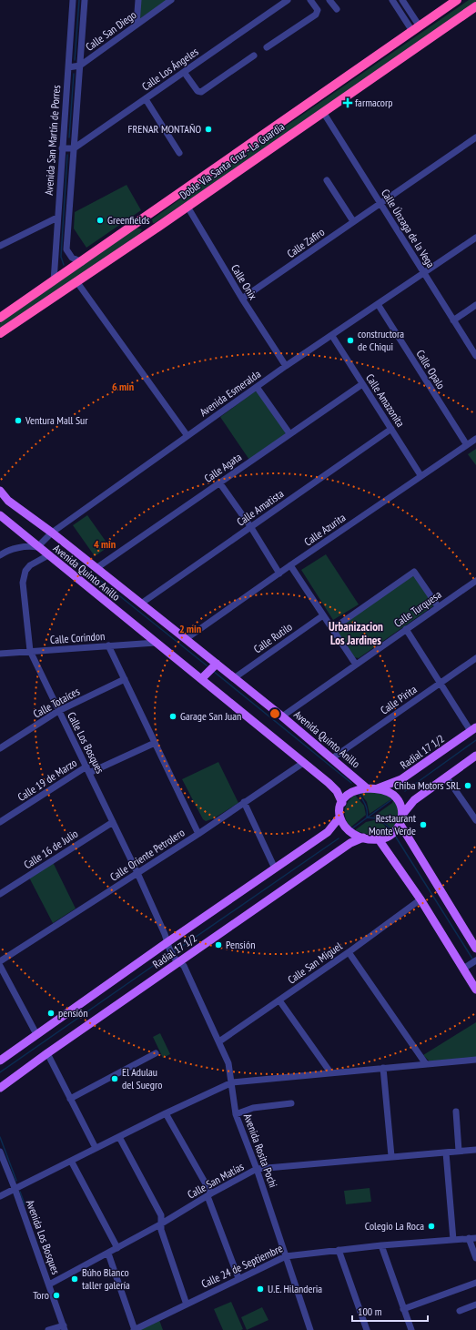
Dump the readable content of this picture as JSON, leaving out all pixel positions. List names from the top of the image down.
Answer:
{
  "streets": {
    "highway": ["Doble Vía Santa Cruz - La Guardia"],
    "main road": ["Avenida Quinto Anillo", "Radial 17 1/2"],
    "street": [
      "Calle San Diego",
      "Calle Los Ángeles",
      "Avenida San Martín de Porres",
      "Calle Únzaga de la Vega",
      "Calle Zafiro",
      "Calle Onix",
      "Calle Opalo",
      "Avenida Esmeralda",
      "Calle Amazonita",
      "Calle Agata",
      "Calle Amatista",
      "Calle Azurita",
      "Calle Turquesa",
      "Calle Corindon",
      "Calle Rutilo",
      "Calle Pirita",
      "Calle Totaíces",
      "Calle Los Bosques",
      "Calle 19 de Marzo",
      "Calle 16 de Julio",
      "Calle Oriente Petrolero",
      "Calle San Miguel",
      "Avenida Rosita Pochi",
      "Calle San Matías",
      "Avenida Los Bosques",
      "Calle 24 de Septiembre"
    ]
  },
  "crossings": [
    ["Calle San Diego", "Avenida San Martín de Porres"],
    ["Calle Los Ángeles", "Avenida San Martín de Porres"],
    ["Avenida San Martín de Porres", "Doble Vía Santa Cruz - La Guardia"],
    ["Doble Vía Santa Cruz - La Guardia", "Calle Únzaga de la Vega"],
    ["Doble Vía Santa Cruz - La Guardia", "Calle Onix"],
    ["Calle Únzaga de la Vega", "Calle Zafiro"],
    ["Calle Únzaga de la Vega", "Avenida Esmeralda"],
    ["Calle Zafiro", "Calle Onix"],
    ["Calle Onix", "Avenida Esmeralda"],
    ["Calle Opalo", "Avenida Esmeralda"],
    ["Calle Opalo", "Calle Azurita"],
    ["Avenida Esmeralda", "Calle Amazonita"],
    ["Avenida Esmeralda", "Avenida Quinto Anillo"],
    ["Calle Amazonita", "Calle Agata"],
    ["Calle Amazonita", "Calle Amatista"],
    ["Calle Amazonita", "Calle Azurita"],
    ["Calle Agata", "Avenida Quinto Anillo"],
    ["Calle Amatista", "Avenida Quinto Anillo"],
    ["Calle Azurita", "Avenida Quinto Anillo"],
    ["Avenida Quinto Anillo", "Calle Turquesa"],
    ["Avenida Quinto Anillo", "Calle Corindon"],
    ["Avenida Quinto Anillo", "Calle Rutilo"],
    ["Avenida Quinto Anillo", "Calle Pirita"],
    ["Avenida Quinto Anillo", "Calle Los Bosques"],
    ["Avenida Quinto Anillo", "Radial 17 1/2"],
    ["Avenida Quinto Anillo", "Calle Oriente Petrolero"],
    ["Calle Corindon", "Calle Los Bosques"],
    ["Calle Totaíces", "Calle Los Bosques"],
    ["Calle Los Bosques", "Radial 17 1/2"],
    ["Calle Los Bosques", "Calle 19 de Marzo"],
    ["Calle Los Bosques", "Calle 16 de Julio"],
    ["Calle Los Bosques", "Calle Oriente Petrolero"],
    ["Calle Los Bosques", "Avenida Rosita Pochi"],
    ["Radial 17 1/2", "Avenida Rosita Pochi"],
    ["Calle San Miguel", "Avenida Rosita Pochi"],
    ["Avenida Rosita Pochi", "Calle San Matías"],
    ["Avenida Rosita Pochi", "Calle 24 de Septiembre"],
    ["Calle San Matías", "Avenida Los Bosques"]
  ],
  "districts": ["Urbanizacion Los Jardines"],
  "places": {
    "health": ["farmacorp"],
    "other": [
      "FRENAR MONTAÑO",
      "Greenfields",
      "constructora de Chiqui",
      "Ventura Mall Sur",
      "Garage San Juan",
      "Chiba Motors SRL",
      "Restaurant Monte Verde",
      "Pensión",
      "pensión",
      "El Adulau del Suegro",
      "Colegio La Roca",
      "Búho Blanco taller galería",
      "U.E. Hilanderia",
      "Toro"
    ]
  },
  "scale_bar": "100 m",
  "rings": ["6 min", "4 min", "2 min"]
}
